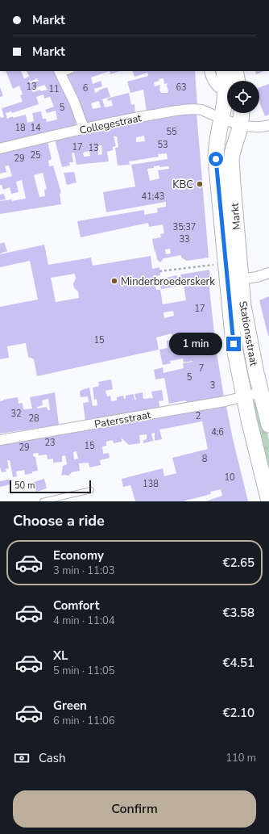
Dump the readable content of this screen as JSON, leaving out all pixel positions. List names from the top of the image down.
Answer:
{
  "streets": {
    "main road": ["Markt", "Stationsstraat"],
    "street": ["Collegestraat", "Patersstraat"]
  },
  "crossings": [
    ["Collegestraat", "Markt"],
    ["Markt", "Stationsstraat"],
    ["Markt", "Patersstraat"],
    ["Stationsstraat", "Patersstraat"]
  ],
  "places": ["KBC", "Minderbroederskerk"],
  "house_numbers": [
    "13",
    "63",
    "6",
    "11",
    "5",
    "18",
    "14",
    "55",
    "53",
    "17",
    "13",
    "25",
    "29",
    "41;43",
    "35;37",
    "33",
    "17",
    "15",
    "7",
    "5",
    "3",
    "32",
    "2",
    "28",
    "4;6",
    "23",
    "15",
    "29",
    "8",
    "10",
    "138"
  ],
  "scale_bar": "50 m",
  "page": {
    "banner": ["Markt", "Markt"],
    "bubble": "1 min",
    "scale": "50 m",
    "heading": "Choose a ride",
    "list": [
      {
        "name": "Economy",
        "note": "3 min · 11:03",
        "value": "€2.65"
      },
      {
        "name": "Comfort",
        "note": "4 min · 11:04",
        "value": "€3.58"
      },
      {
        "name": "XL",
        "note": "5 min · 11:05",
        "value": "€4.51"
      },
      {
        "name": "Green",
        "note": "6 min · 11:06",
        "value": "€2.10"
      }
    ],
    "pay": ["Cash", "110 m"],
    "buttons": "Confirm"
  }
}
